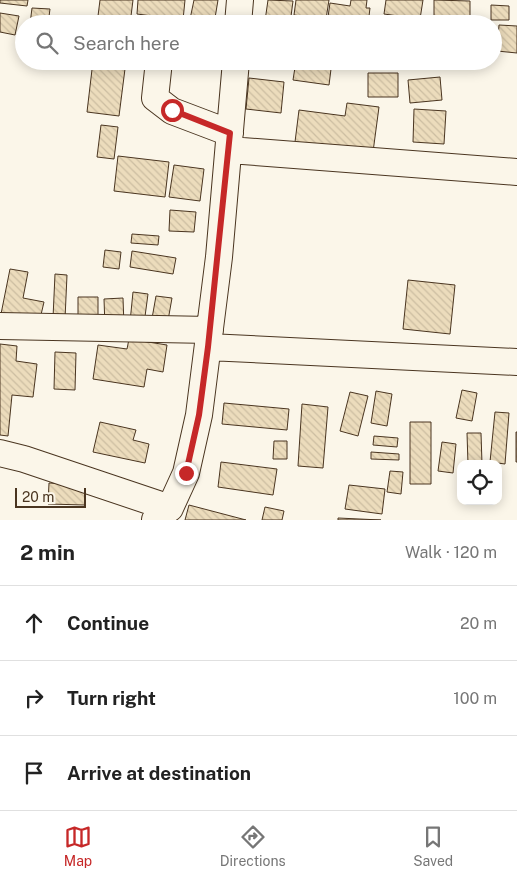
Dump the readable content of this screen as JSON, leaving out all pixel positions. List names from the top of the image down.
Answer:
{
  "scale_bar": "20 m",
  "page": {
    "search": "Search here",
    "scale": "20 m",
    "heading": ["2 min", "Walk · 120 m"],
    "list": [
      ["Continue", "20 m"],
      ["Turn right", "100 m"],
      "Arrive at destination"
    ],
    "nav": ["Map", "Directions", "Saved"]
  }
}
